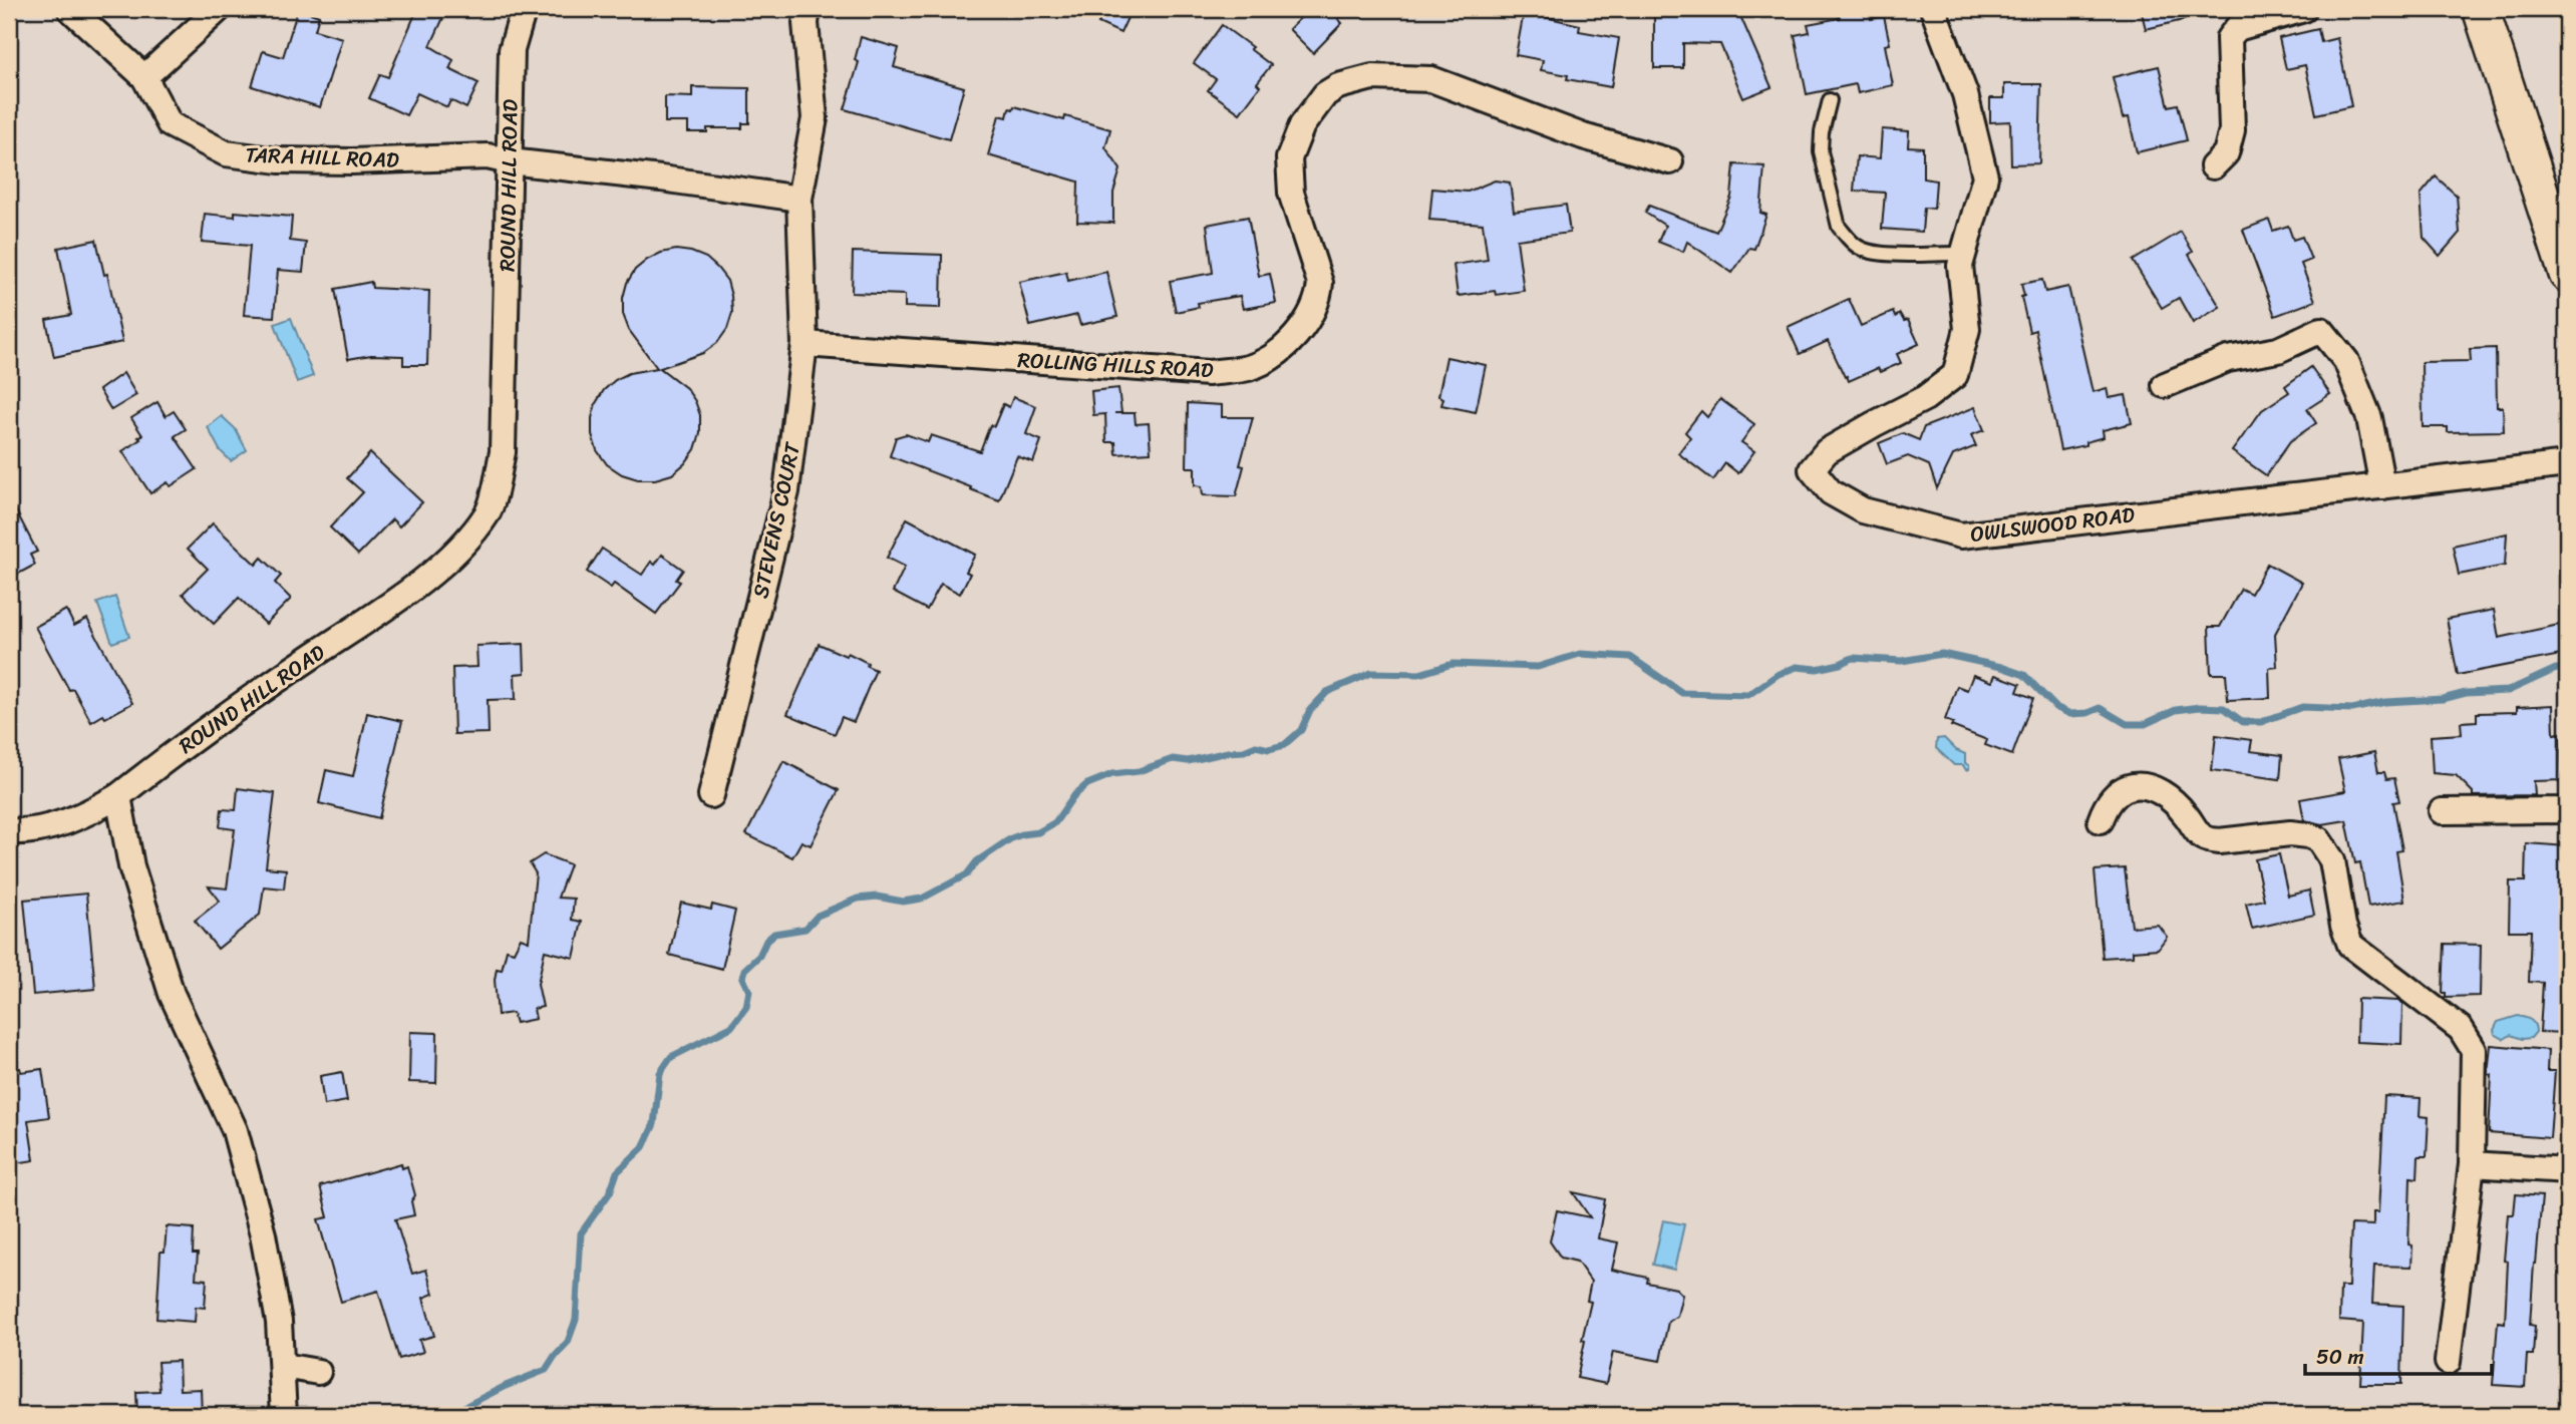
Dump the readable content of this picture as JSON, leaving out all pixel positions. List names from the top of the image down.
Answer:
{
  "streets": {
    "street": [
      "TARA HILL ROAD",
      "ROUND HILL ROAD",
      "ROLLING HILLS ROAD",
      "STEVENS COURT",
      "OWLSWOOD ROAD"
    ]
  },
  "crossings": [
    ["TARA HILL ROAD", "ROUND HILL ROAD"],
    ["ROLLING HILLS ROAD", "STEVENS COURT"]
  ],
  "scale_bar": "50 m"
}
